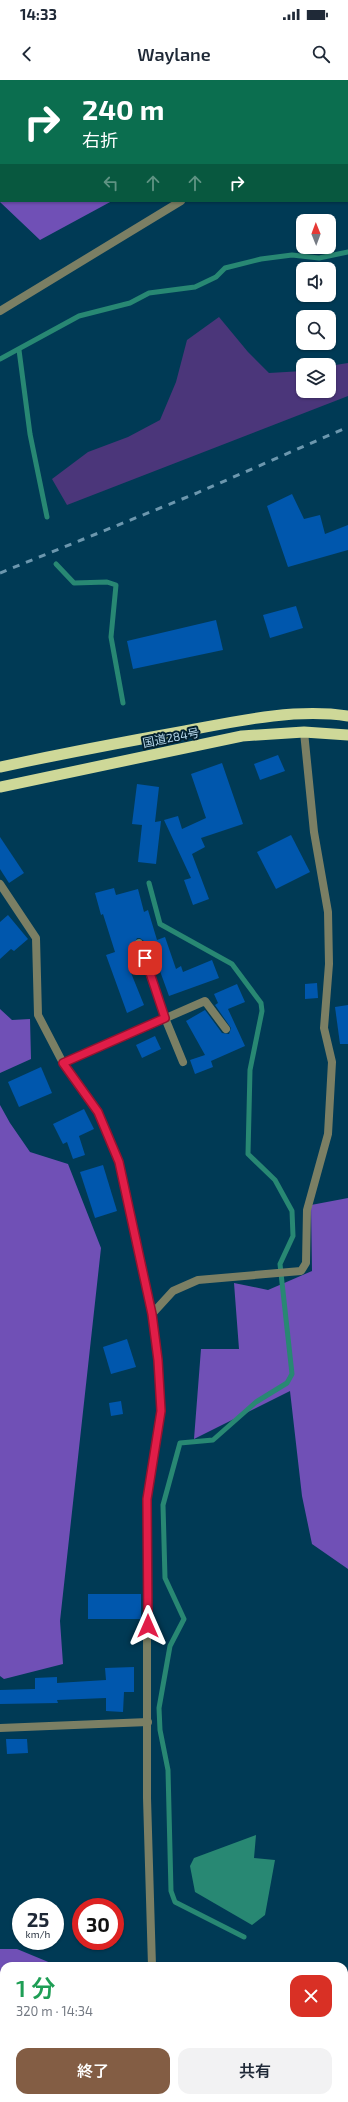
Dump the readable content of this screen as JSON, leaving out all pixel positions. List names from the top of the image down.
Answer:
{
  "streets": {
    "highway": ["国道284号"]
  },
  "north": "top",
  "page": {
    "status": "14:33",
    "header": "Waylane",
    "turn": ["240 m", "右折"],
    "speed": "25 km/h",
    "limit": "30",
    "heading": ["1 分", "320 m · 14:34"],
    "buttons": ["終了", "共有"]
  }
}
